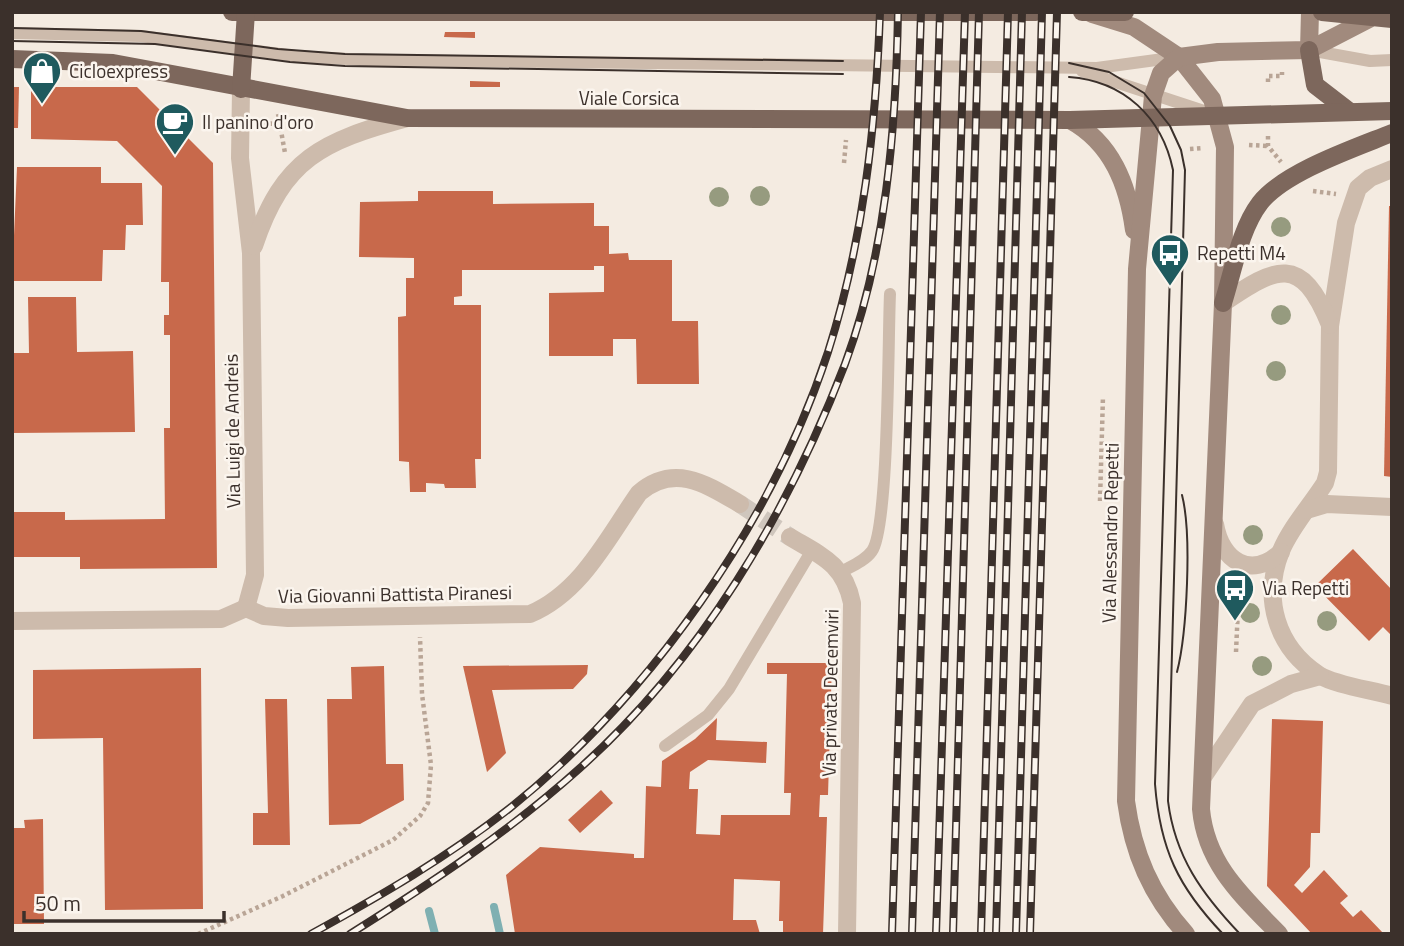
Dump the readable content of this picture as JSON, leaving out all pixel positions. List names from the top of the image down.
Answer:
{
  "streets": {
    "main road": ["Viale Corsica", "Via Alessandro Repetti"],
    "street": ["Via Luigi de Andreis", "Via Giovanni Battista Piranesi", "Via privata Decemviri"]
  },
  "crossings": [
    ["Viale Corsica", "Via Luigi de Andreis"],
    ["Viale Corsica", "Via Alessandro Repetti"],
    ["Via Luigi de Andreis", "Via Giovanni Battista Piranesi"]
  ],
  "places": {
    "shop": ["Cicloexpress"],
    "cafe": ["Il panino d'oro"],
    "bus stop": ["Repetti M4", "Via Repetti"]
  },
  "scale_bar": "50 m"
}
